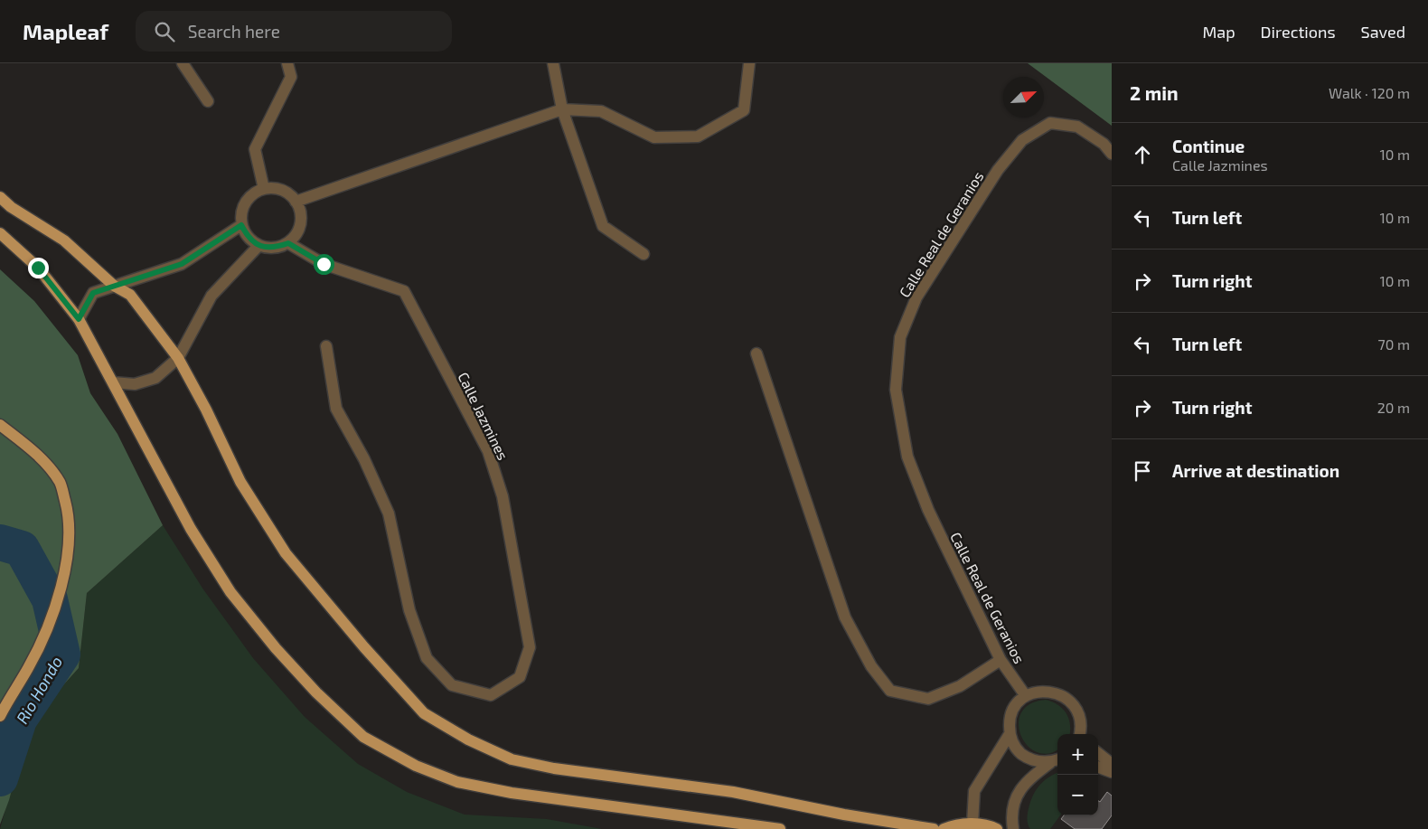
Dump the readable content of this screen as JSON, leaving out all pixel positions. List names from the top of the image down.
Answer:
{
  "streets": {
    "street": ["Calle Real de Geranios", "Calle Jazmines"]
  },
  "water": ["Rio Hondo"],
  "north": "top right",
  "page": {
    "header": "Mapleaf",
    "search": "Search here",
    "nav": ["Map", "Directions", "Saved"],
    "heading": ["2 min", "Walk · 120 m"],
    "list": [
      ["Continue", "Calle Jazmines", "10 m"],
      ["Turn left", "10 m"],
      ["Turn right", "10 m"],
      ["Turn left", "70 m"],
      ["Turn right", "20 m"],
      "Arrive at destination"
    ],
    "map_buttons": ["+", "−"]
  }
}
